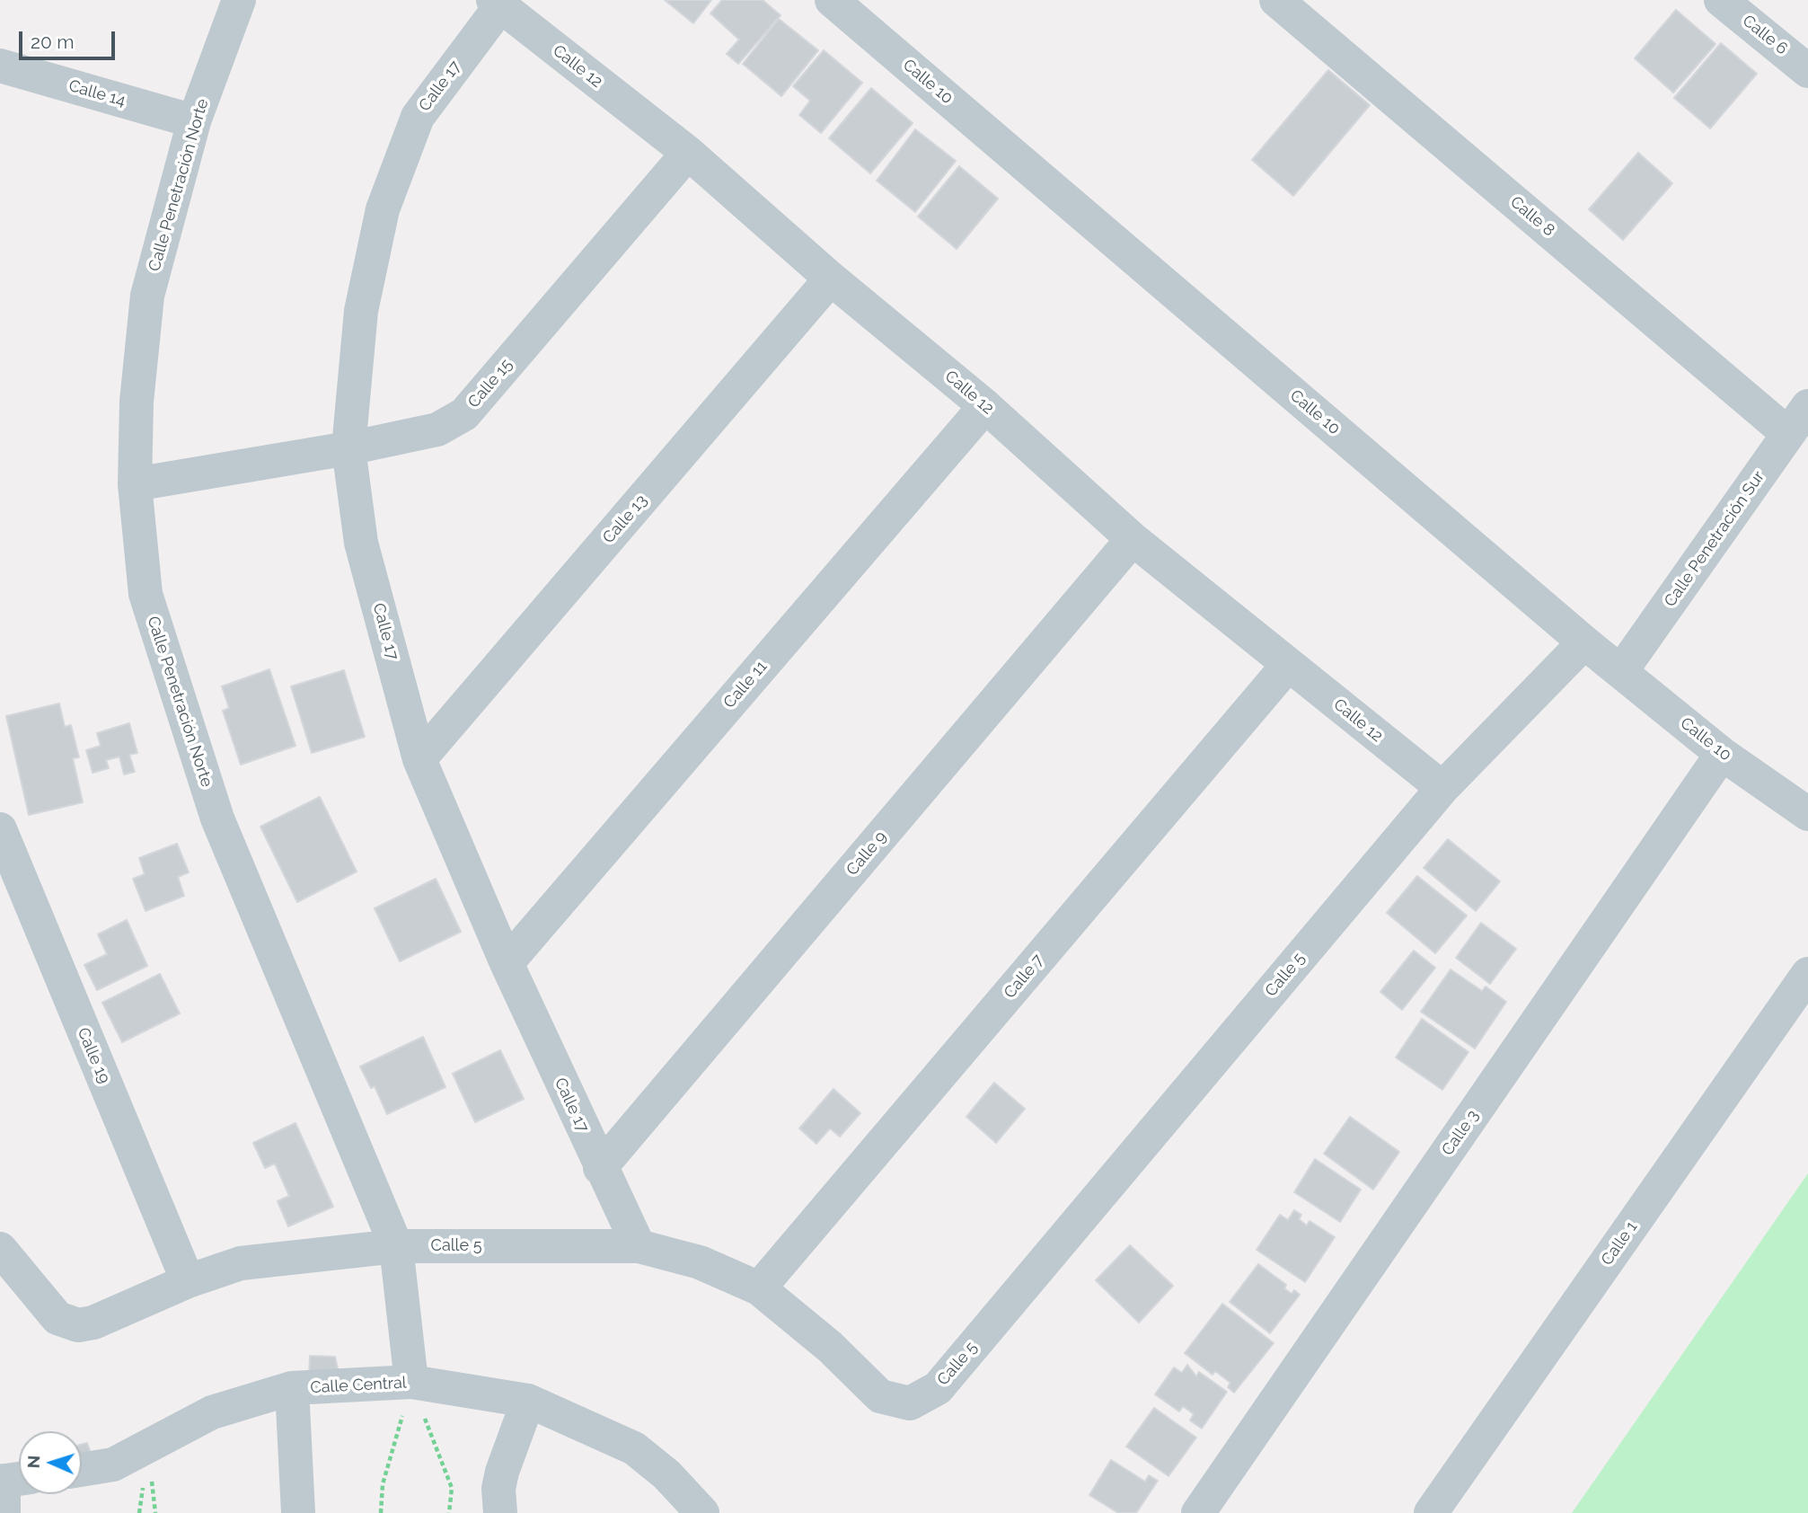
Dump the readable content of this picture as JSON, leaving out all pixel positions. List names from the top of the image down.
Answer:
{
  "streets": {
    "street": [
      "Calle 6",
      "Calle 12",
      "Calle 10",
      "Calle 17",
      "Calle 14",
      "Calle Penetración Norte",
      "Calle 8",
      "Calle 15",
      "Calle 13",
      "Calle Penetración Sur",
      "Calle 11",
      "Calle 9",
      "Calle 5",
      "Calle 7",
      "Calle 19",
      "Calle 3",
      "Calle 1",
      "Calle Central"
    ]
  },
  "crossings": [
    ["Calle 12", "Calle 17"],
    ["Calle 12", "Calle 15"],
    ["Calle 12", "Calle 13"],
    ["Calle 12", "Calle 11"],
    ["Calle 12", "Calle 9"],
    ["Calle 12", "Calle 5"],
    ["Calle 12", "Calle 7"],
    ["Calle 10", "Calle Penetración Sur"],
    ["Calle 10", "Calle 5"],
    ["Calle 10", "Calle 3"],
    ["Calle 17", "Calle 15"],
    ["Calle 17", "Calle 13"],
    ["Calle 17", "Calle 11"],
    ["Calle 17", "Calle 9"],
    ["Calle 17", "Calle 5"],
    ["Calle 14", "Calle Penetración Norte"],
    ["Calle Penetración Norte", "Calle 15"],
    ["Calle Penetración Norte", "Calle 5"],
    ["Calle Penetración Norte", "Calle Central"],
    ["Calle 8", "Calle Penetración Sur"],
    ["Calle 5", "Calle 7"],
    ["Calle 5", "Calle 19"]
  ],
  "scale_bar": "20 m",
  "north": "left"
}
